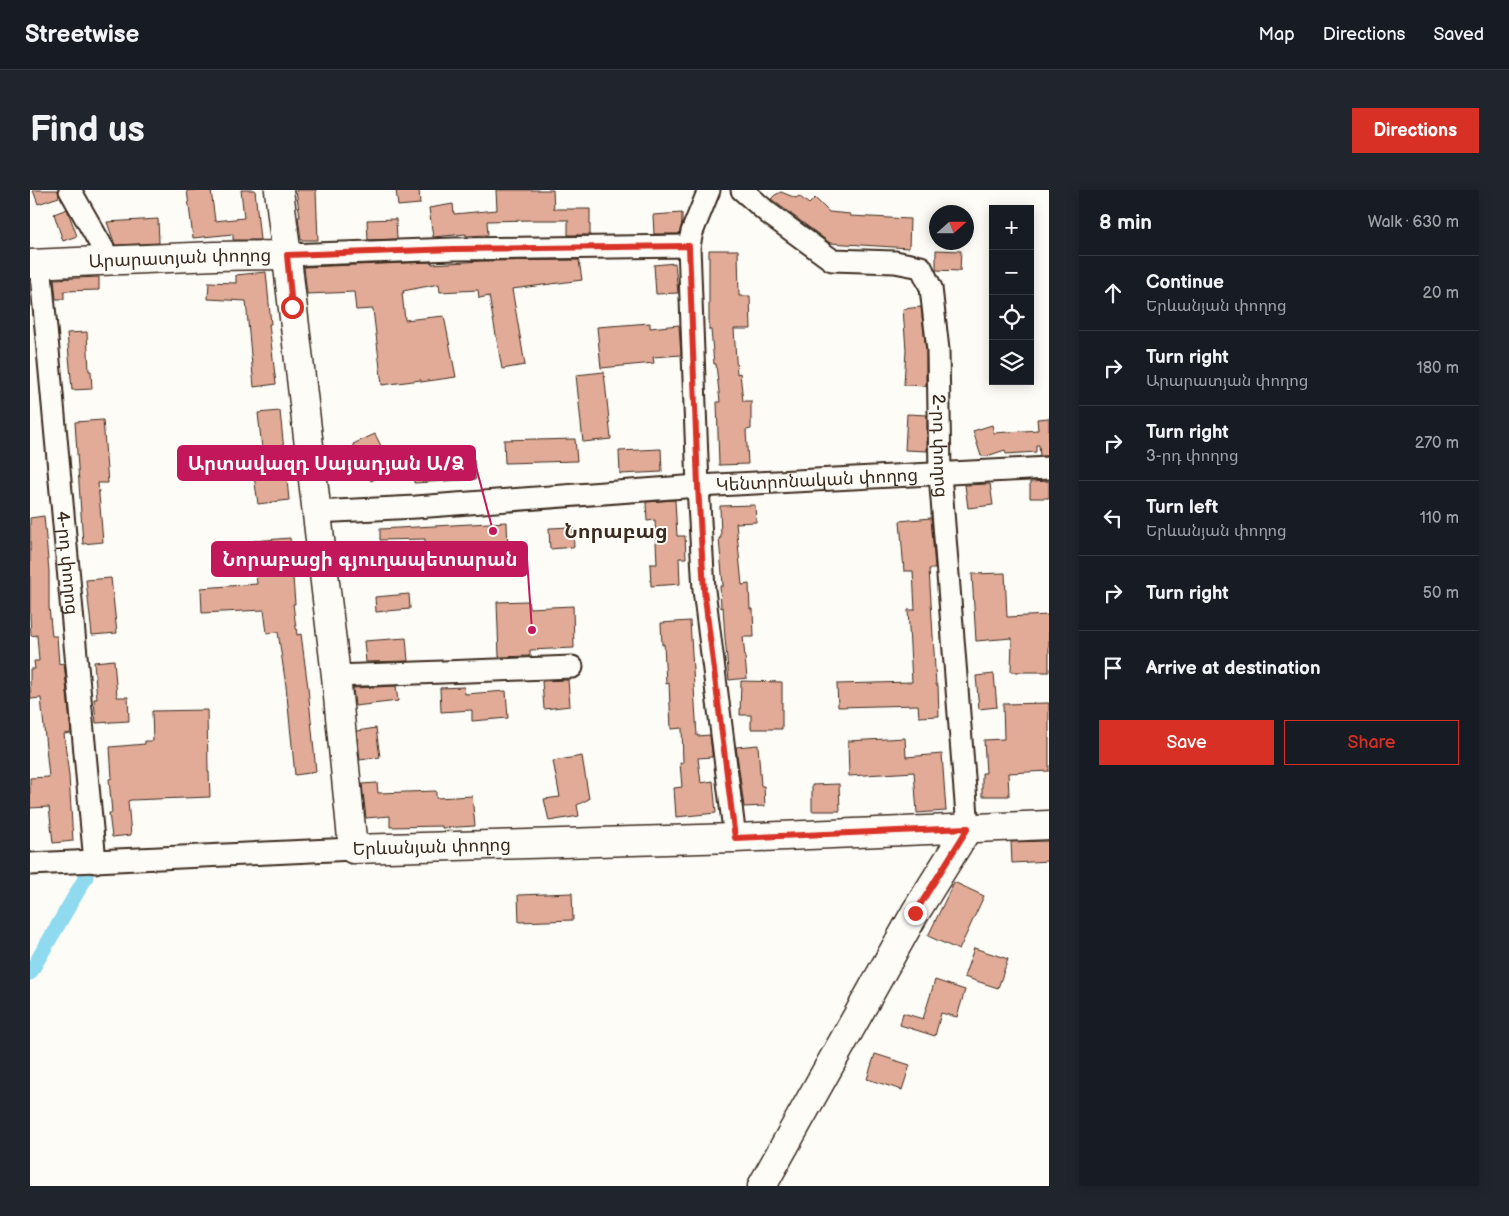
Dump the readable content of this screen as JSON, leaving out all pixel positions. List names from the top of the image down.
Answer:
{
  "streets": {
    "main road": ["Արարատյան փողոց", "Երևանյան փողոց"],
    "street": ["2-րդ փողոց", "Կենտրոնական փողոց", "4-րդ փողոց"]
  },
  "crossings": [
    ["Արարատյան փողոց", "4-րդ փողոց"],
    ["Արարատյան փողոց", "Երևանյան փողոց"],
    ["2-րդ փողոց", "Կենտրոնական փողոց"],
    ["2-րդ փողոց", "Երևանյան փողոց"],
    ["Կենտրոնական փողոց", "Երևանյան փողոց"]
  ],
  "districts": ["Նորաբաց"],
  "places": ["Արտավազդ Սայադյան Ա/Ձ", "Նորաբացի գյուղապետարան"],
  "north": "right",
  "page": {
    "header": "Streetwise",
    "nav": ["Map", "Directions", "Saved"],
    "buttons": [
      "Directions",
      ["Save", "Share"]
    ],
    "title": "Find us",
    "heading": ["8 min", "Walk · 630 m"],
    "map_buttons": ["+", "−"],
    "list": [
      ["Continue", "Երևանյան փողոց", "20 m"],
      ["Turn right", "Արարատյան փողոց", "180 m"],
      ["Turn right", "3-րդ փողոց", "270 m"],
      ["Turn left", "Երևանյան փողոց", "110 m"],
      ["Turn right", "50 m"],
      "Arrive at destination"
    ]
  }
}
